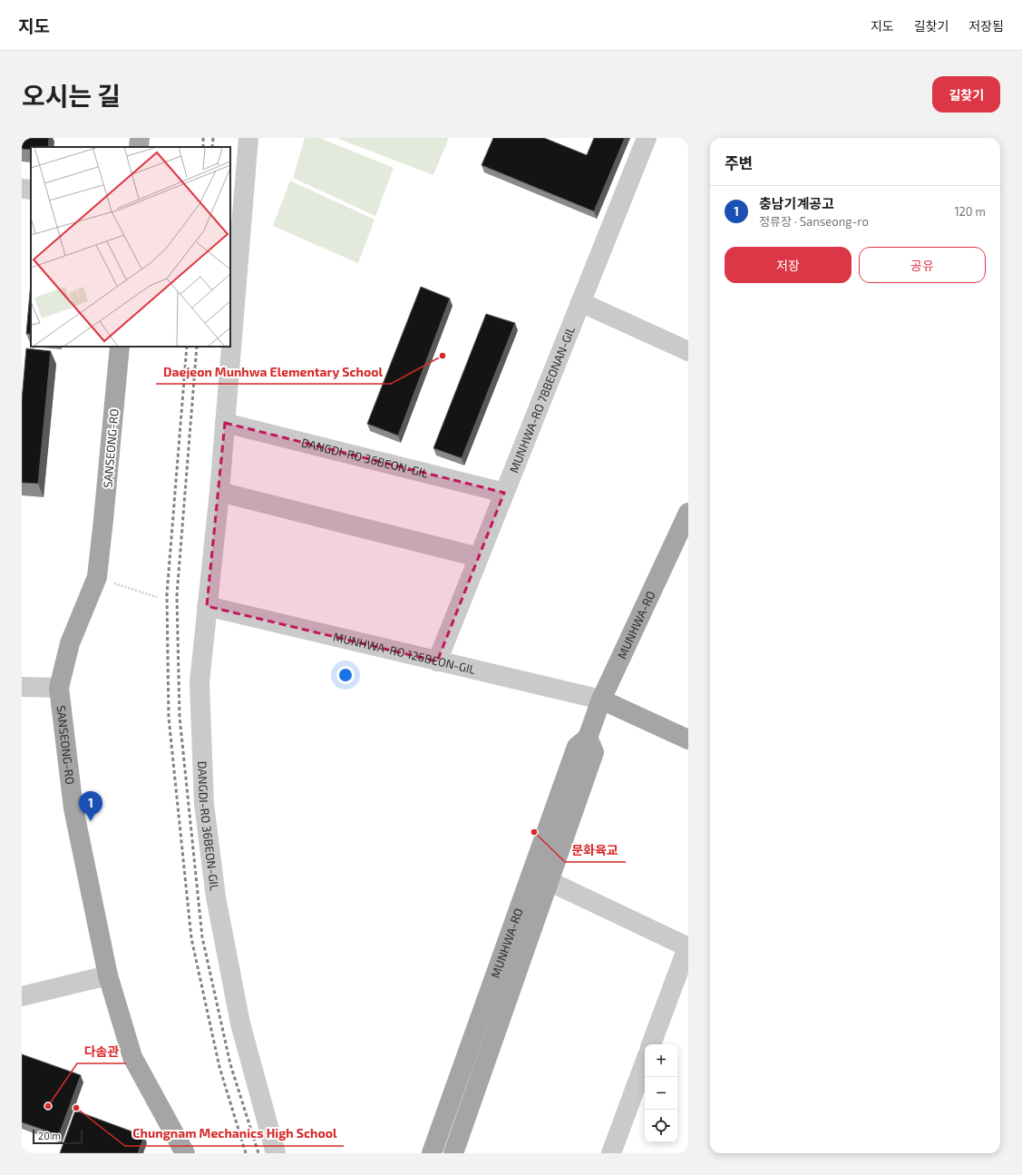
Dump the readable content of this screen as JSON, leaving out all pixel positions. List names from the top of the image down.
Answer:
{
  "streets": {
    "main road": ["SANSEONG-RO", "MUNHWA-RO"],
    "street": ["MUNHWA-RO 78BEONAN-GIL", "DANGDI-RO 36BEON-GIL", "MUNHWA-RO 126BEON-GIL"]
  },
  "crossings": [
    ["MUNHWA-RO 78BEONAN-GIL", "DANGDI-RO 36BEON-GIL"],
    ["MUNHWA-RO 78BEONAN-GIL", "MUNHWA-RO 126BEON-GIL"],
    ["DANGDI-RO 36BEON-GIL", "MUNHWA-RO 126BEON-GIL"],
    ["MUNHWA-RO", "MUNHWA-RO 126BEON-GIL"]
  ],
  "places": [
    "Daejeon Munhwa Elementary School",
    "문화육교",
    "다솜관",
    "Chungnam Mechanics High School"
  ],
  "scale_bar": "20 m",
  "page": {
    "header": "지도",
    "nav": ["지도", "길찾기", "저장됨"],
    "title": "오시는 길",
    "buttons": [
      "길찾기",
      ["저장", "공유"]
    ],
    "heading": "주변",
    "list": [
      {
        "mark": "1",
        "name": "충남기계공고",
        "note": "정류장 · Sanseong-ro",
        "value": "120 m"
      }
    ],
    "pins": "1",
    "map_buttons": ["+", "−"],
    "scale": "20 m"
  }
}
